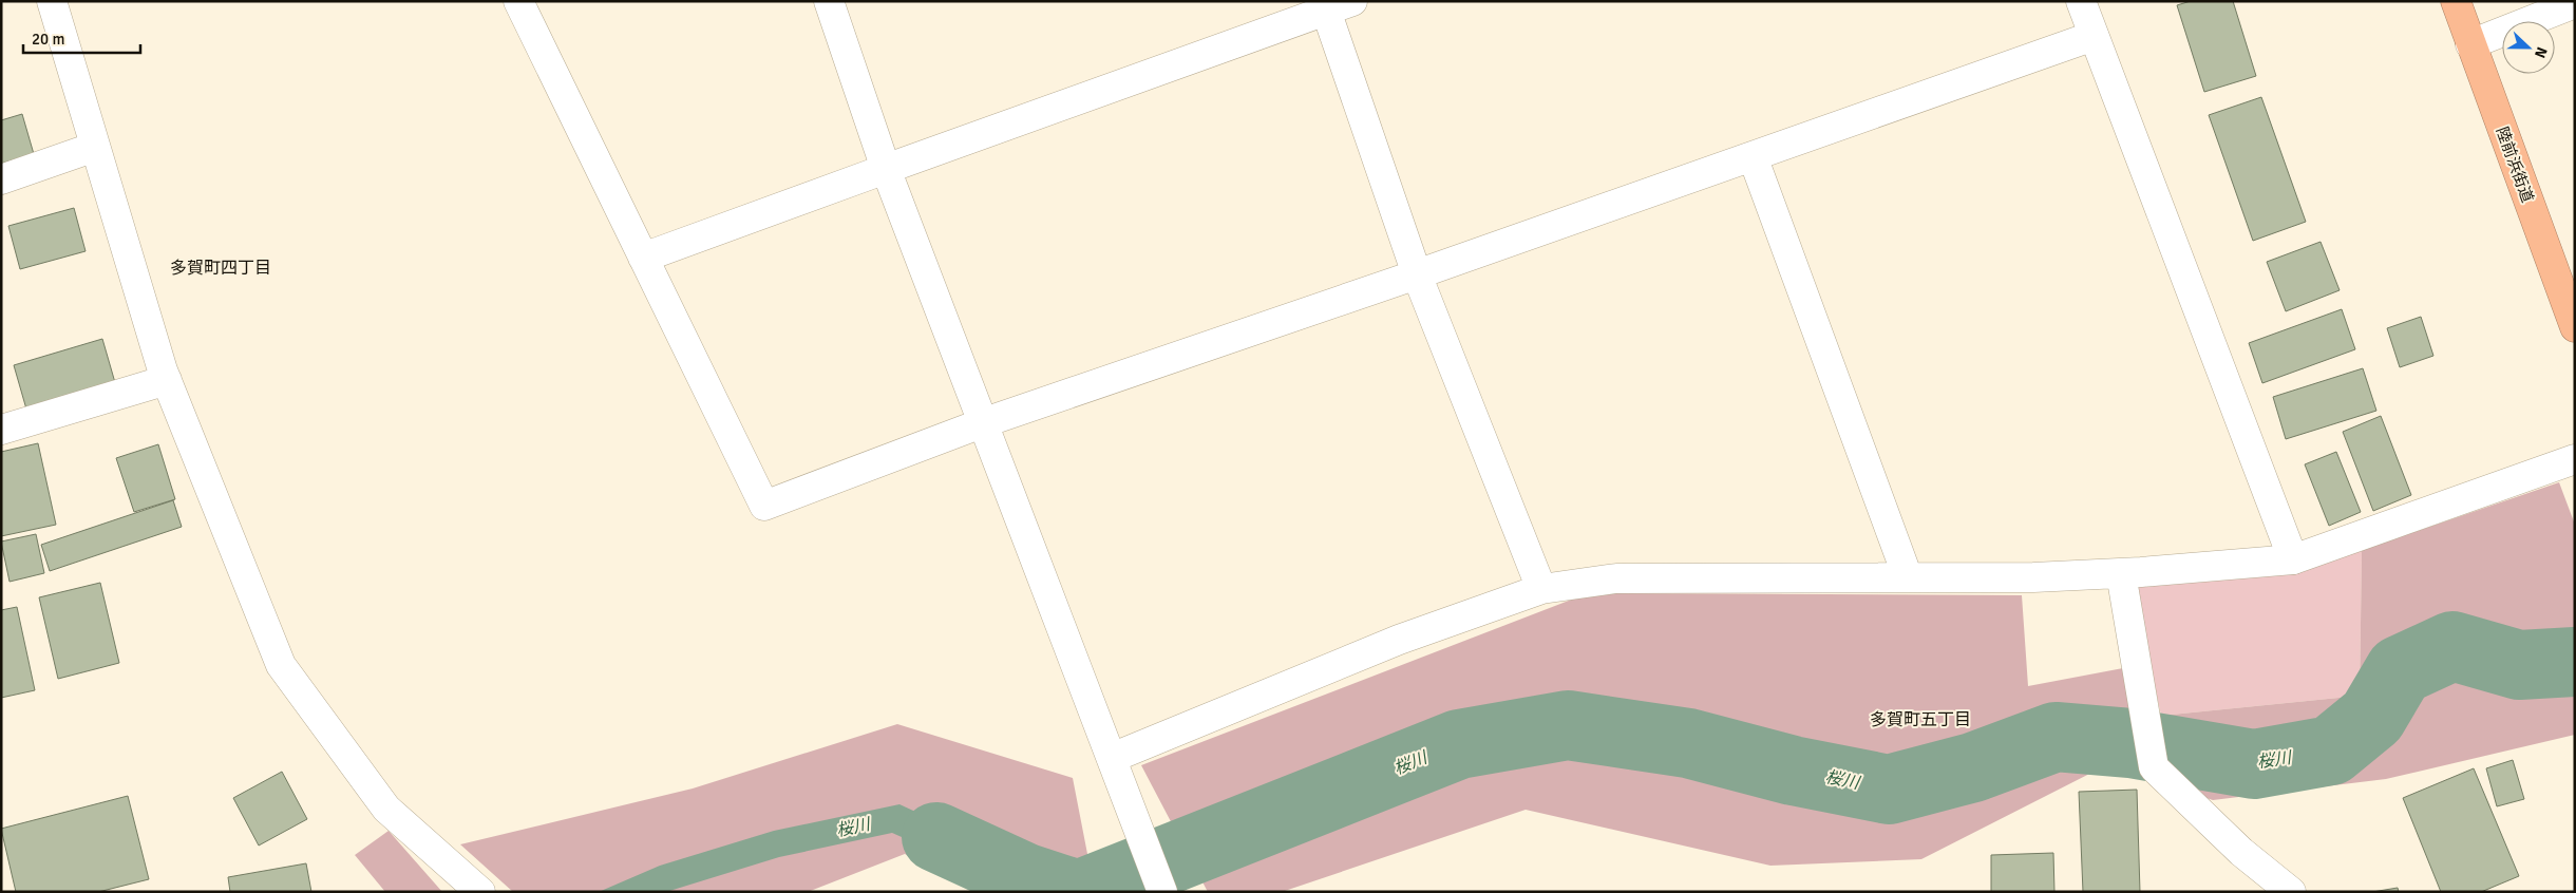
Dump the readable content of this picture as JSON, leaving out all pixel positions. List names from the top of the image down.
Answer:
{
  "streets": {
    "highway": ["陸前浜街道"]
  },
  "districts": ["多賀町四丁目", "多賀町五丁目"],
  "water": ["桜川"],
  "scale_bar": "20 m",
  "north": "right"
}
